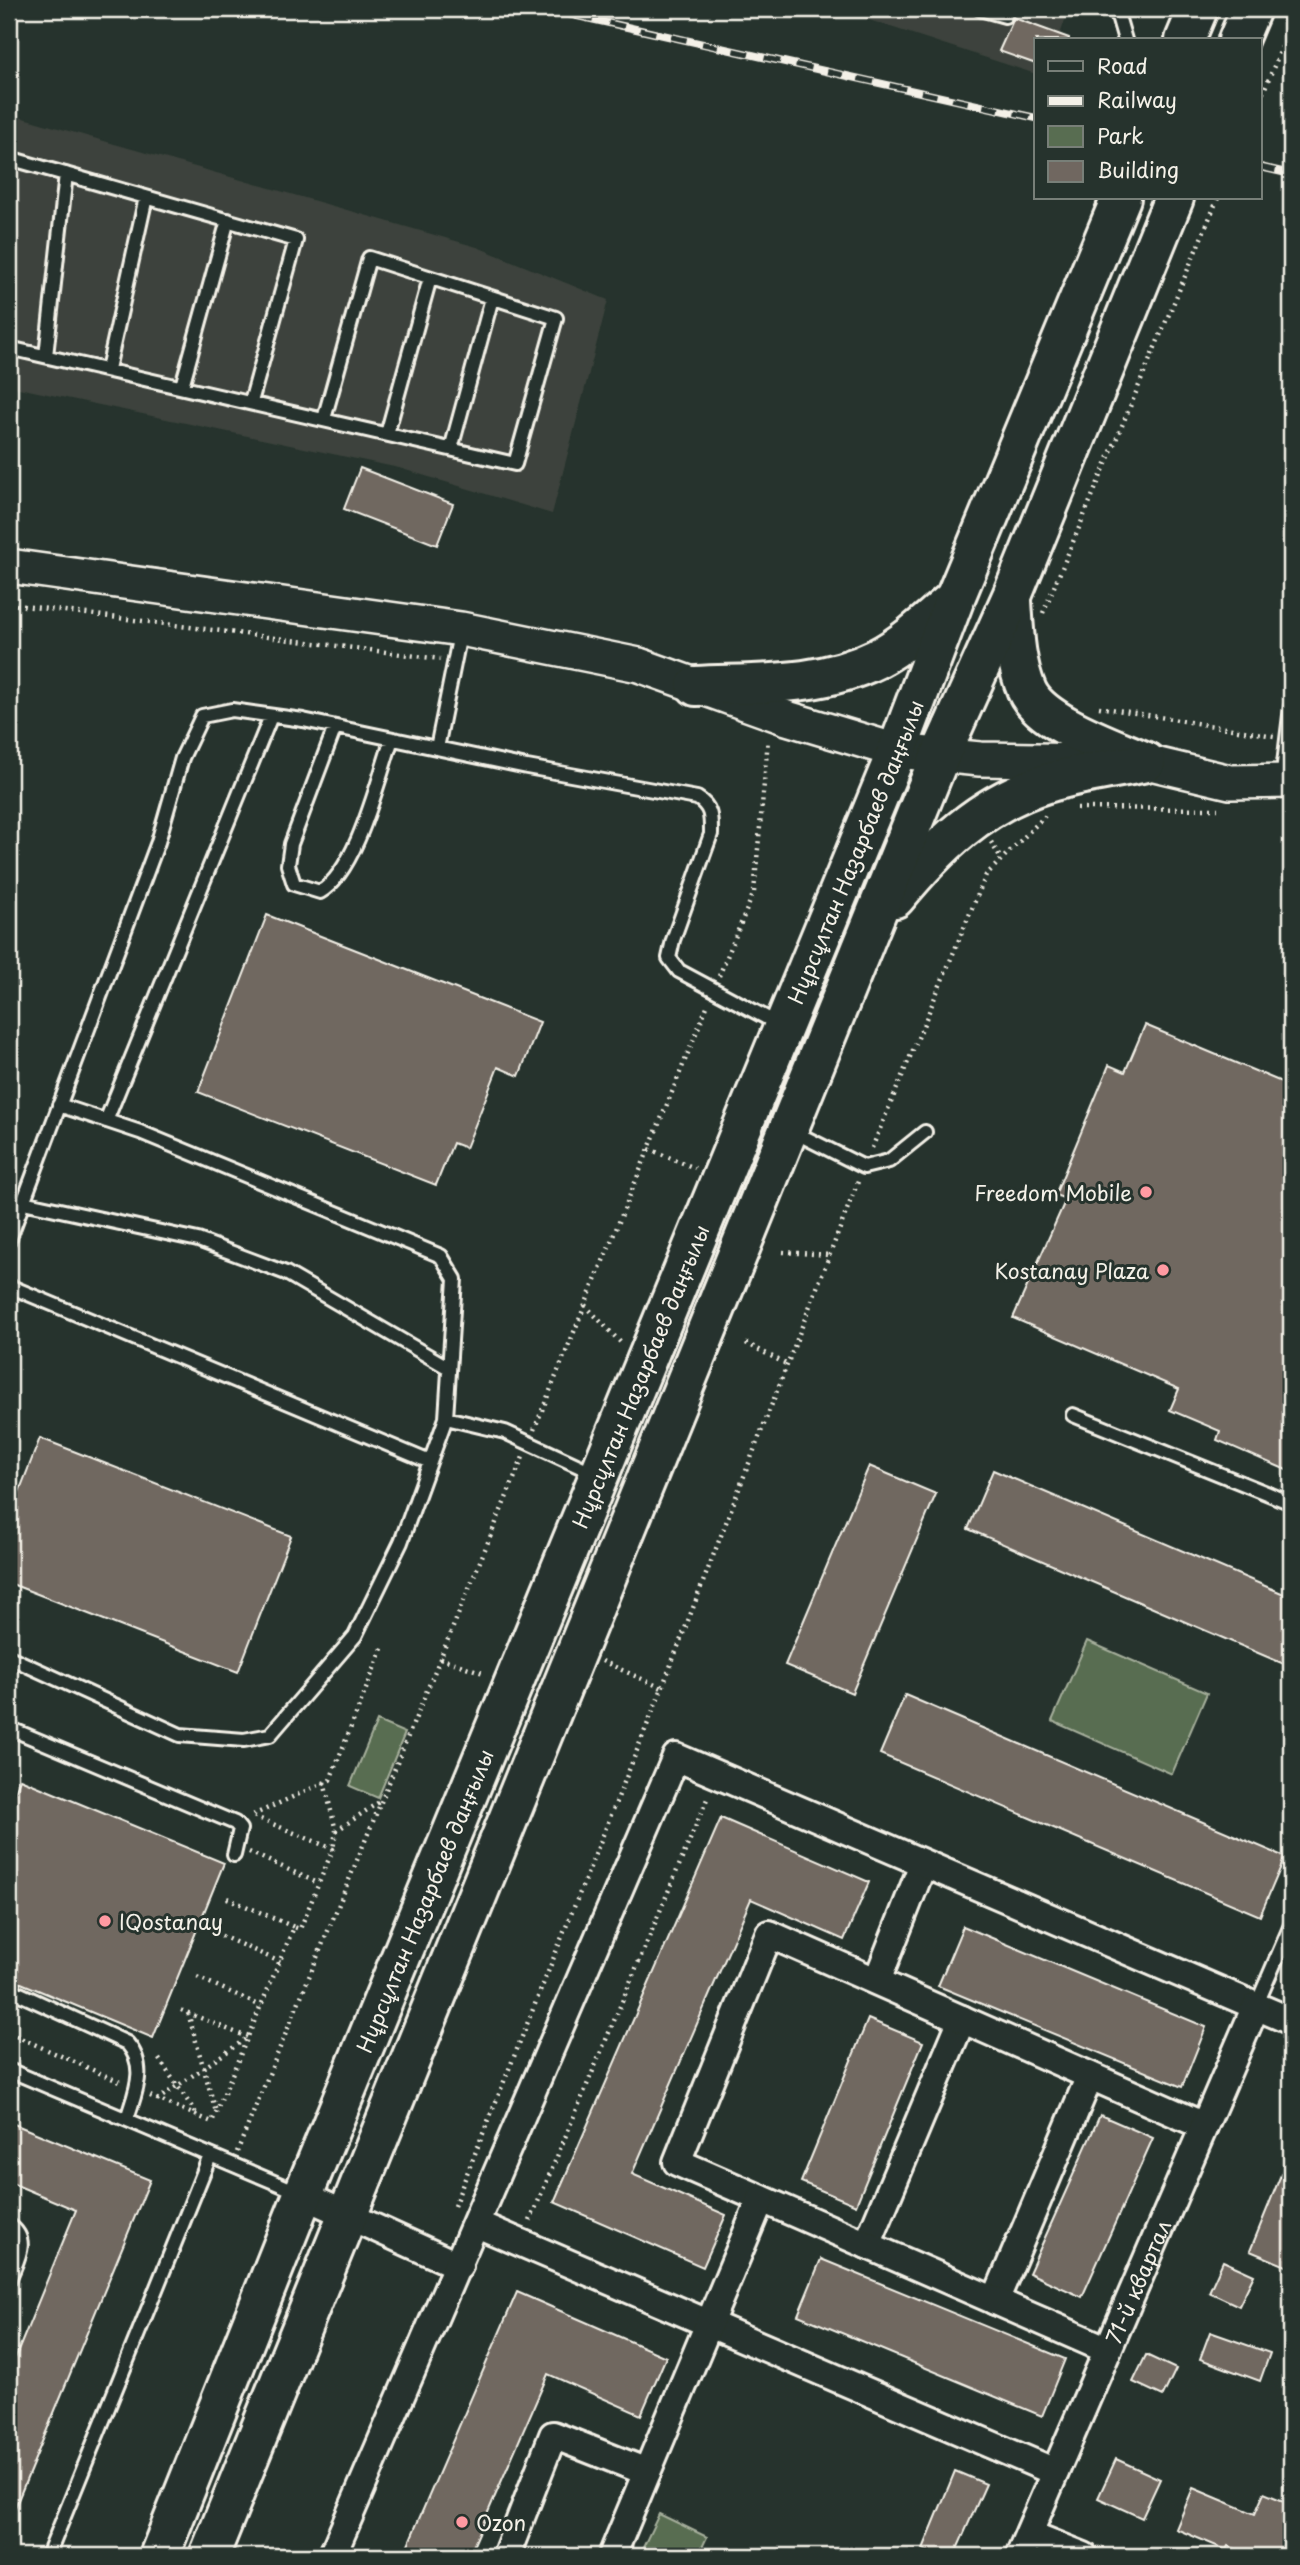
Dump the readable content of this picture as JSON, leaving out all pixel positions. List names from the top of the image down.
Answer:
{
  "streets": {
    "main road": ["Нұрсұлтан Назарбаев даңғылы"],
    "street": ["71-й квартал"]
  },
  "places": [
    "Freedom Mobile",
    "Kostanay Plaza",
    "IQostanay",
    "Ozon"
  ],
  "legend": [
    "Road",
    "Railway",
    "Park",
    "Building"
  ]
}
